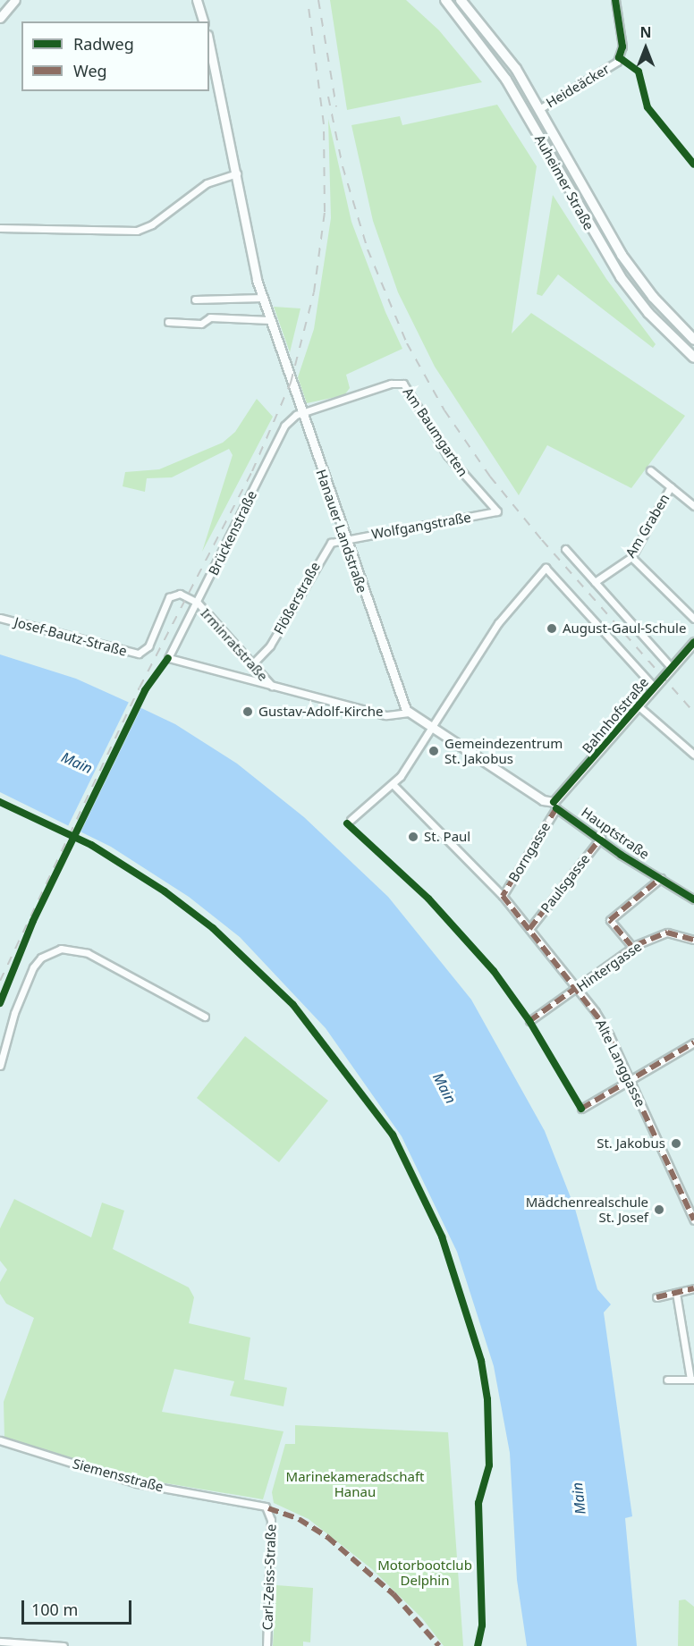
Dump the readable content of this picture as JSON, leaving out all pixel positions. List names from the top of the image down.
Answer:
{
  "streets": {
    "main road": ["Auheimer Straße"],
    "street": [
      "Heideäcker",
      "Am Baumgarten",
      "Wolfgangstraße",
      "Am Graben",
      "Hanauer Landstraße",
      "Brückenstraße",
      "Flößerstraße",
      "Josef-Bautz-Straße",
      "Irminratstraße",
      "Bahnhofstraße",
      "Hauptstraße",
      "Borngasse",
      "Paulsgasse",
      "Hintergasse",
      "Alte Langgasse",
      "Siemensstraße",
      "Carl-Zeiss-Straße"
    ]
  },
  "crossings": [
    ["Heideäcker", "Auheimer Straße"],
    ["Am Baumgarten", "Wolfgangstraße"],
    ["Am Baumgarten", "Hanauer Landstraße"],
    ["Am Baumgarten", "Brückenstraße"],
    ["Wolfgangstraße", "Hanauer Landstraße"],
    ["Wolfgangstraße", "Flößerstraße"],
    ["Hanauer Landstraße", "Brückenstraße"],
    ["Hanauer Landstraße", "Flößerstraße"],
    ["Brückenstraße", "Josef-Bautz-Straße"],
    ["Brückenstraße", "Irminratstraße"],
    ["Flößerstraße", "Irminratstraße"],
    ["Josef-Bautz-Straße", "Irminratstraße"],
    ["Bahnhofstraße", "Hauptstraße"],
    ["Bahnhofstraße", "Borngasse"],
    ["Hauptstraße", "Borngasse"],
    ["Hauptstraße", "Paulsgasse"],
    ["Borngasse", "Alte Langgasse"],
    ["Paulsgasse", "Alte Langgasse"],
    ["Hintergasse", "Alte Langgasse"],
    ["Siemensstraße", "Carl-Zeiss-Straße"]
  ],
  "water": ["Main"],
  "parks": ["Marinekameradschaft Hanau", "Motorbootclub Delphin"],
  "places": [
    "August-Gaul-Schule",
    "Gustav-Adolf-Kirche",
    "Gemeindezentrum St. Jakobus",
    "St. Paul",
    "St. Jakobus",
    "Mädchenrealschule St. Josef"
  ],
  "legend": ["Radweg", "Weg"],
  "scale_bar": "100 m",
  "north": "top"
}
